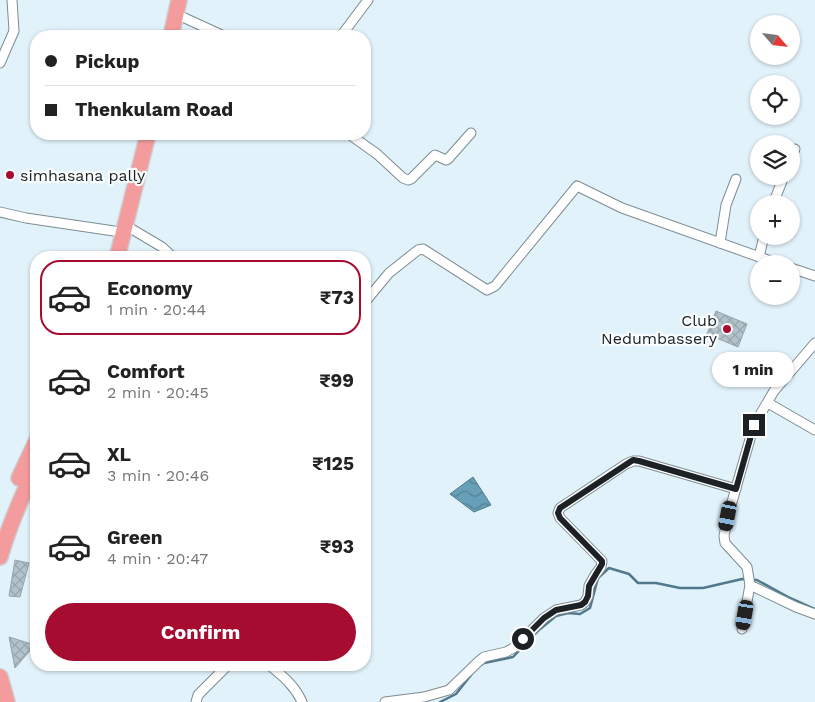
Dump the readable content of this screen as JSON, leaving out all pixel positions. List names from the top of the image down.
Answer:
{
  "places": ["simhasana pally", "Club Nedumbassery"],
  "north": "bottom right",
  "page": {
    "map_buttons": ["+", "−"],
    "banner": ["Pickup", "Thenkulam Road"],
    "list": [
      {
        "name": "Economy",
        "note": "1 min · 20:44",
        "value": "₹73"
      },
      {
        "name": "Comfort",
        "note": "2 min · 20:45",
        "value": "₹99"
      },
      {
        "name": "XL",
        "note": "3 min · 20:46",
        "value": "₹125"
      },
      {
        "name": "Green",
        "note": "4 min · 20:47",
        "value": "₹93"
      }
    ],
    "bubble": "1 min",
    "buttons": "Confirm"
  }
}
